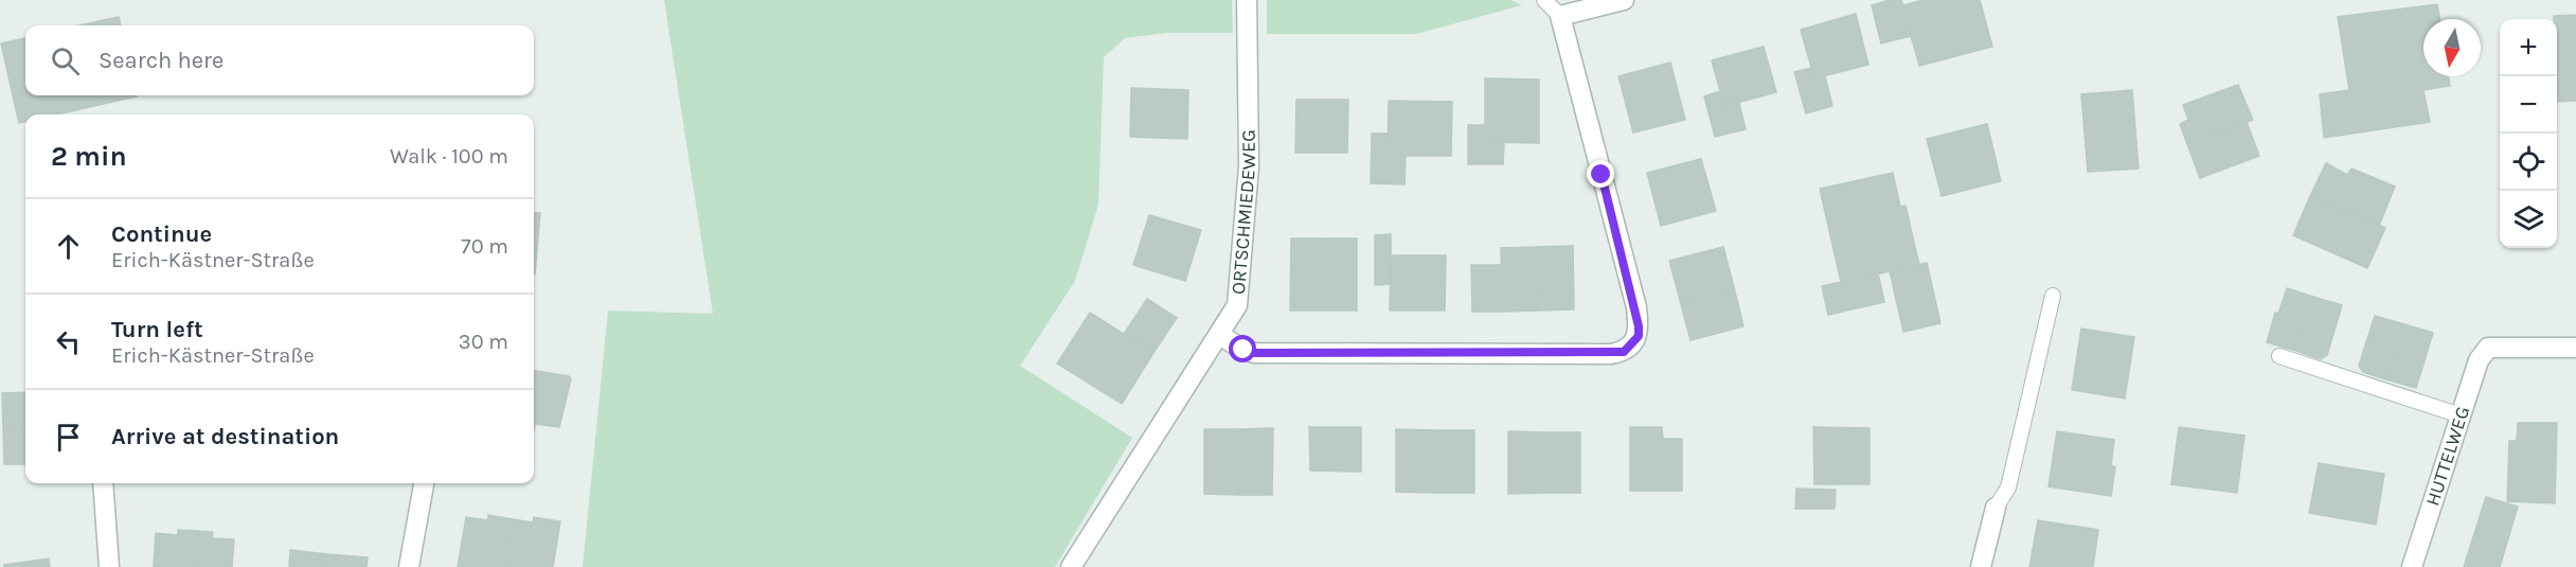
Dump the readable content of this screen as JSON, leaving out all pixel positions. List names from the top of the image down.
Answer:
{
  "streets": {
    "street": ["ORTSCHMIEDEWEG", "HUTTELWEG"]
  },
  "north": "bottom",
  "page": {
    "map_buttons": ["+", "−"],
    "search": "Search here",
    "heading": ["2 min", "Walk · 100 m"],
    "list": [
      ["Continue", "Erich-Kästner-Straße", "70 m"],
      ["Turn left", "Erich-Kästner-Straße", "30 m"],
      "Arrive at destination"
    ]
  }
}
